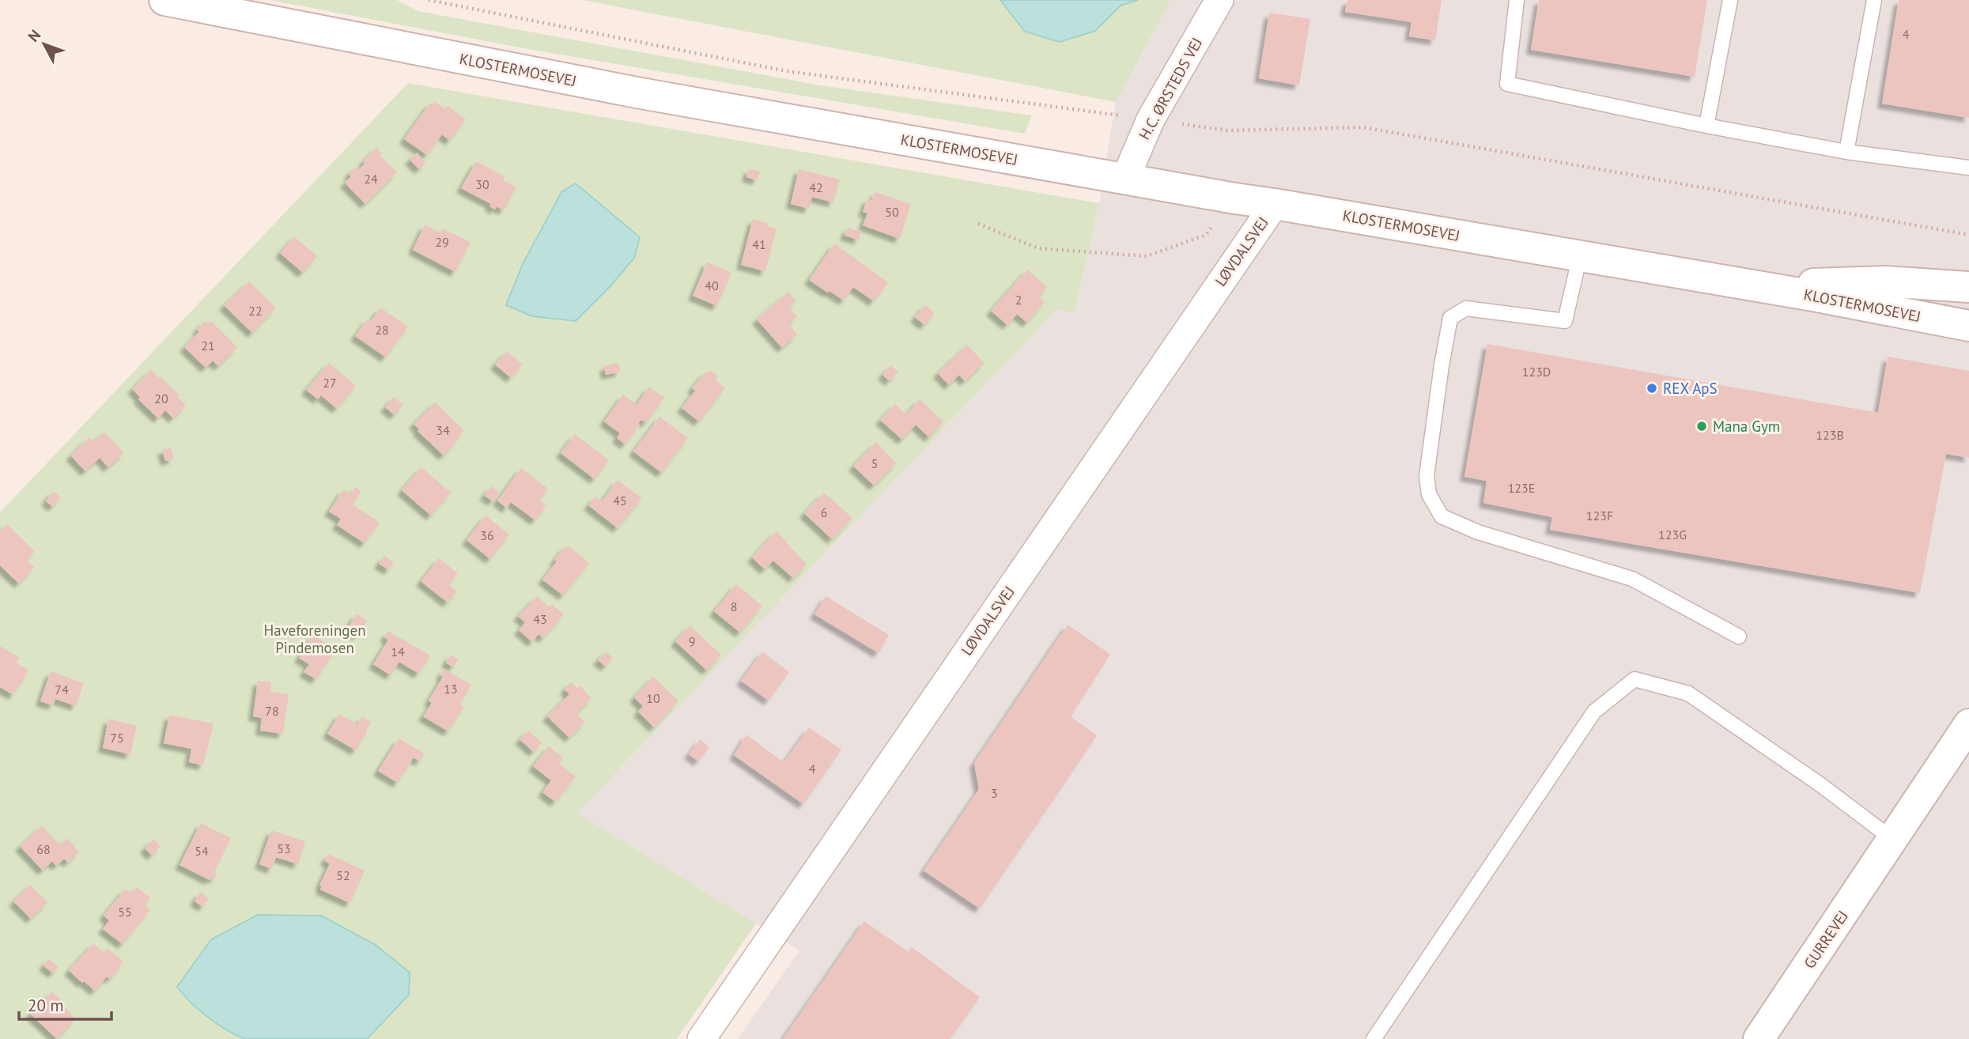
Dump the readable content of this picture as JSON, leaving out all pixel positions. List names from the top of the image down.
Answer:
{
  "streets": {
    "main road": ["KLOSTERMOSEVEJ", "GURREVEJ"],
    "street": ["H.C. ØRSTEDS VEJ", "LØVDALSVEJ"]
  },
  "crossings": [
    ["KLOSTERMOSEVEJ", "H.C. ØRSTEDS VEJ"],
    ["KLOSTERMOSEVEJ", "LØVDALSVEJ"]
  ],
  "parks": ["Haveforeningen Pindemosen"],
  "places": ["REX ApS", "Mana Gym"],
  "house_numbers": [
    "4",
    "24",
    "30",
    "42",
    "50",
    "29",
    "41",
    "40",
    "2",
    "22",
    "28",
    "21",
    "123D",
    "27",
    "20",
    "34",
    "123B",
    "5",
    "123E",
    "45",
    "6",
    "123F",
    "123G",
    "36",
    "8",
    "43",
    "9",
    "14",
    "13",
    "74",
    "10",
    "78",
    "75",
    "4",
    "3",
    "53",
    "68",
    "54",
    "52",
    "55"
  ],
  "scale_bar": "20 m",
  "north": "top left"
}
